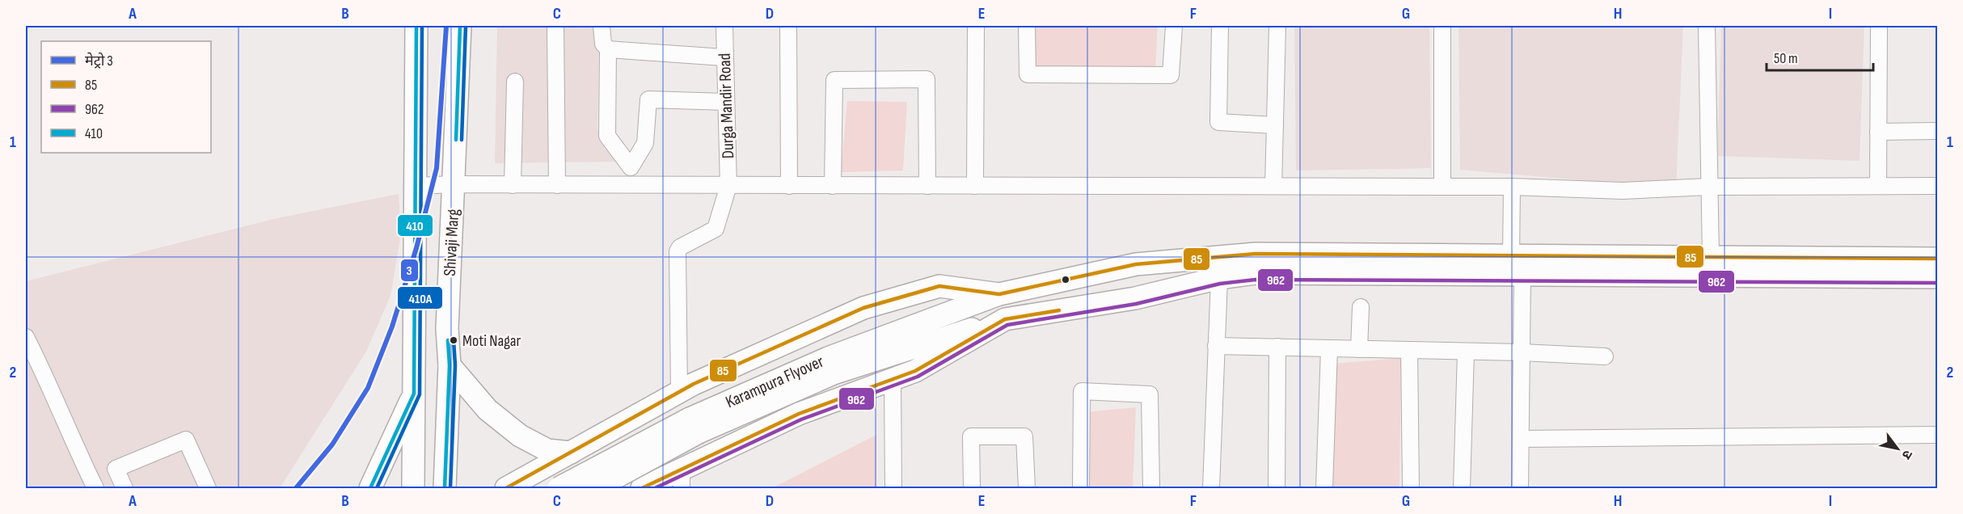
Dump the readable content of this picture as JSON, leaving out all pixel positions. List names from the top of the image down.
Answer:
{
  "streets": {
    "main road": ["Shivaji Marg", "Karampura Flyover"],
    "street": ["Durga Mandir Road"]
  },
  "places": ["Moti Nagar"],
  "lines": [
    "metro line 3",
    "transit line 410",
    "transit line 410A",
    "transit line 85",
    "transit line 962"
  ],
  "legend": [
    "मेट्रो 3",
    "85",
    "962",
    "410"
  ],
  "scale_bar": "50 m",
  "north": "bottom right",
  "grid": {
    "columns": [
      "A",
      "B",
      "C",
      "D",
      "E",
      "F",
      "G",
      "H",
      "I"
    ],
    "rows": ["1", "2"]
  }
}
